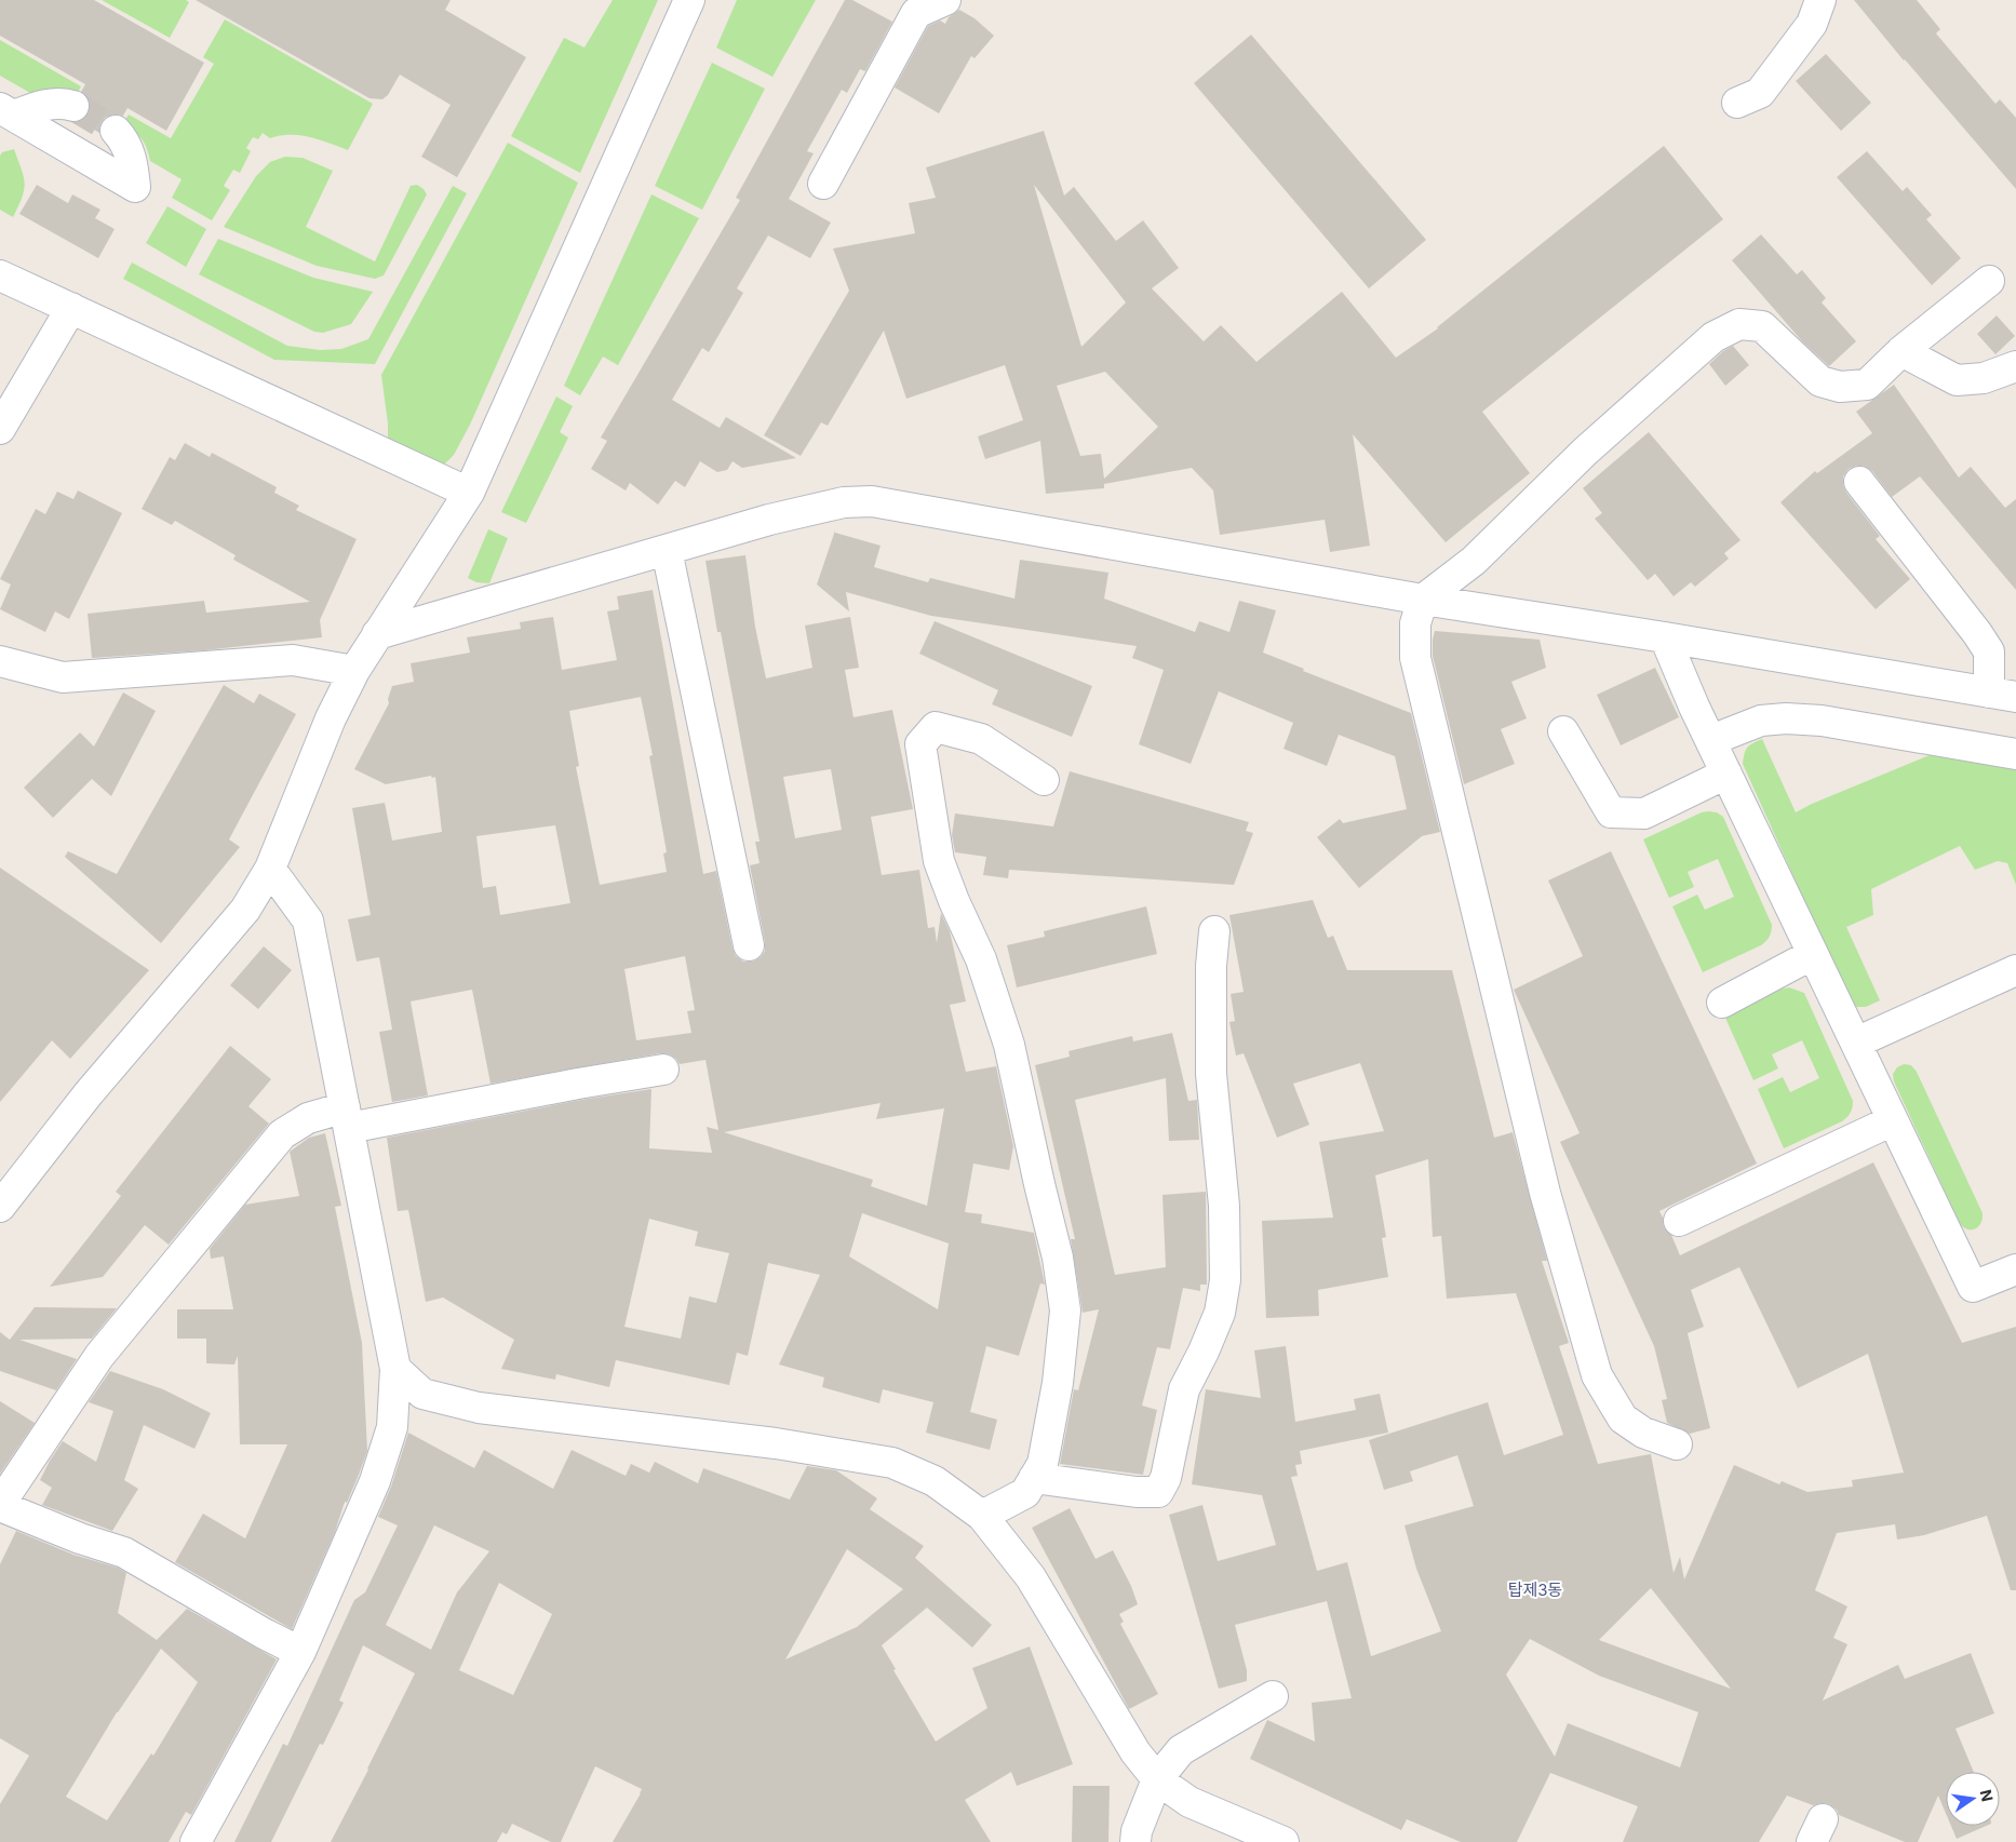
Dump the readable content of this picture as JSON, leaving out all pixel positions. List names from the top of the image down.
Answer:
{
  "districts": ["탑제3동"],
  "north": "right"
}
